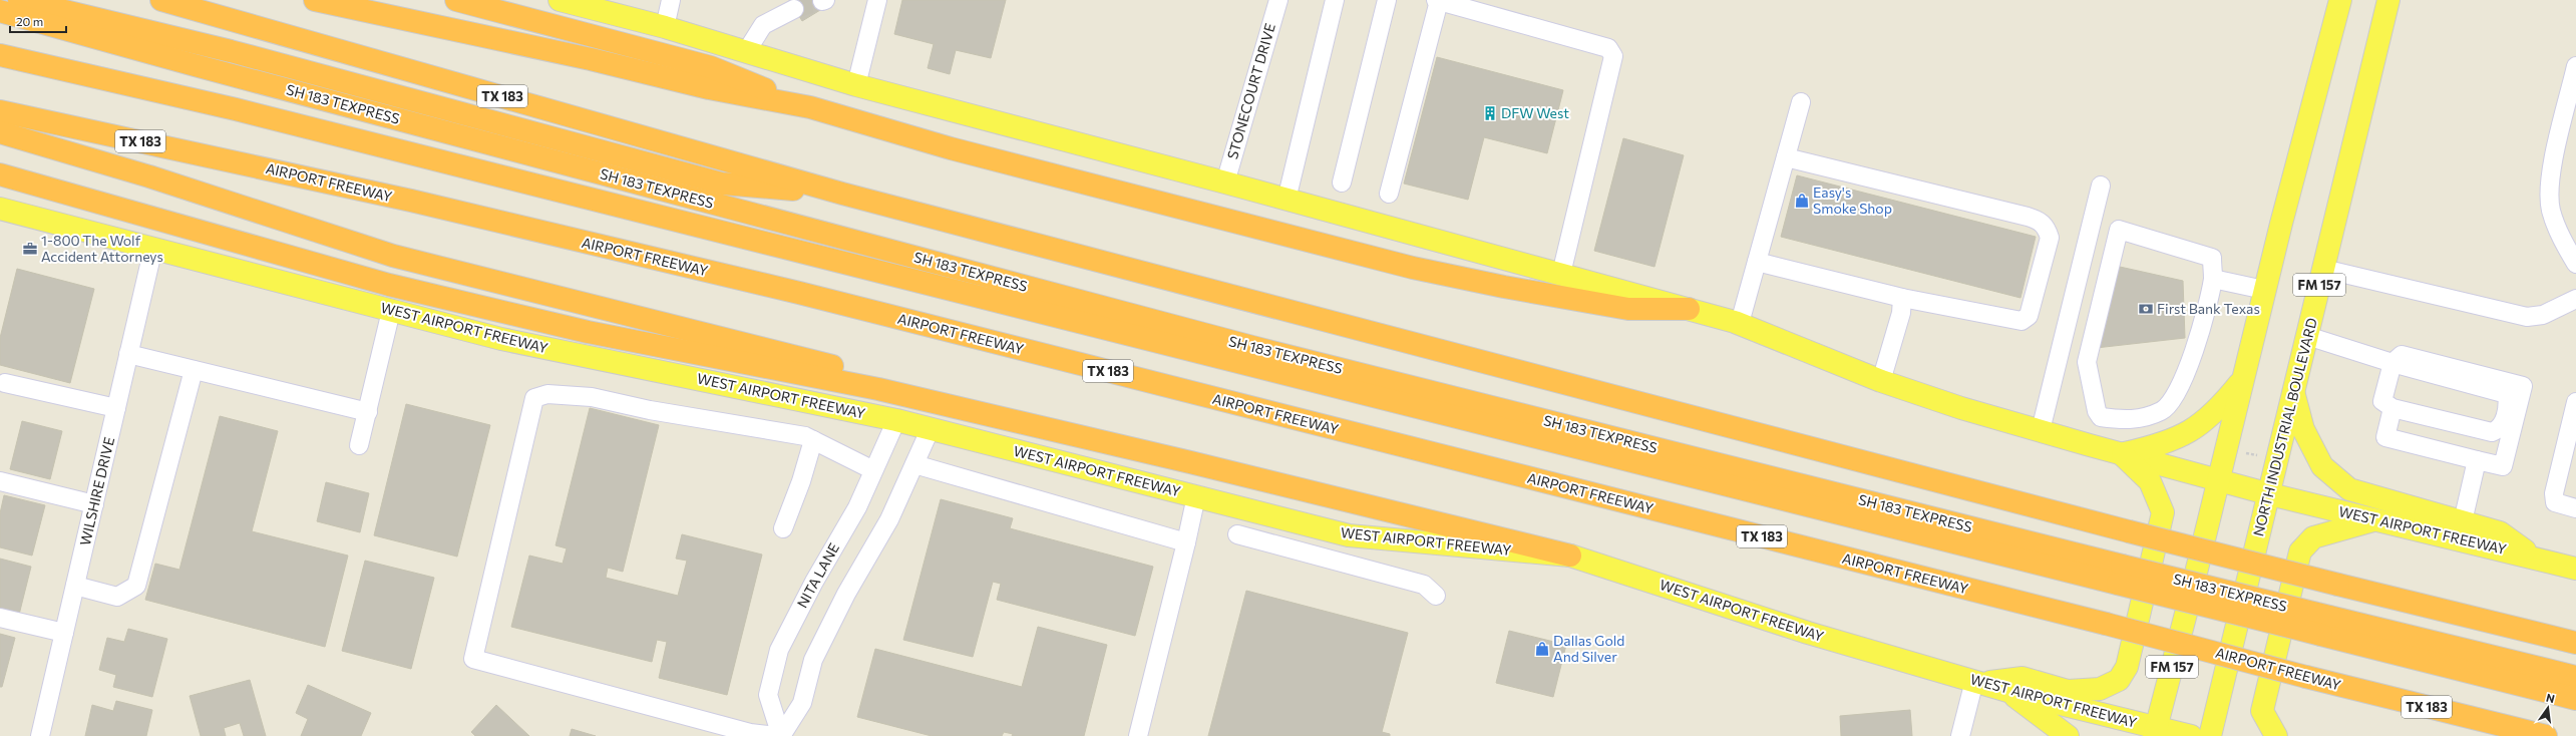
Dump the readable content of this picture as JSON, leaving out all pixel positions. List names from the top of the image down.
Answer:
{
  "streets": {
    "highway": ["TX 183", "SH 183 TEXPRESS", "AIRPORT FREEWAY"],
    "main road": ["FM 157", "WEST AIRPORT FREEWAY", "NORTH INDUSTRIAL BOULEVARD"],
    "street": ["STONECOURT DRIVE", "WILSHIRE DRIVE", "NITA LANE"]
  },
  "crossings": [
    ["FM 157", "WEST AIRPORT FREEWAY"],
    ["WEST AIRPORT FREEWAY", "NORTH INDUSTRIAL BOULEVARD"],
    ["WEST AIRPORT FREEWAY", "WILSHIRE DRIVE"],
    ["WEST AIRPORT FREEWAY", "NITA LANE"]
  ],
  "places": {
    "building": ["DFW West"],
    "shop": ["Easy's Smoke Shop", "Dallas Gold And Silver"],
    "office": ["1-800 The Wolf Accident Attorneys"],
    "bank": ["First Bank Texas"]
  },
  "scale_bar": "20 m",
  "north": "top"
}
